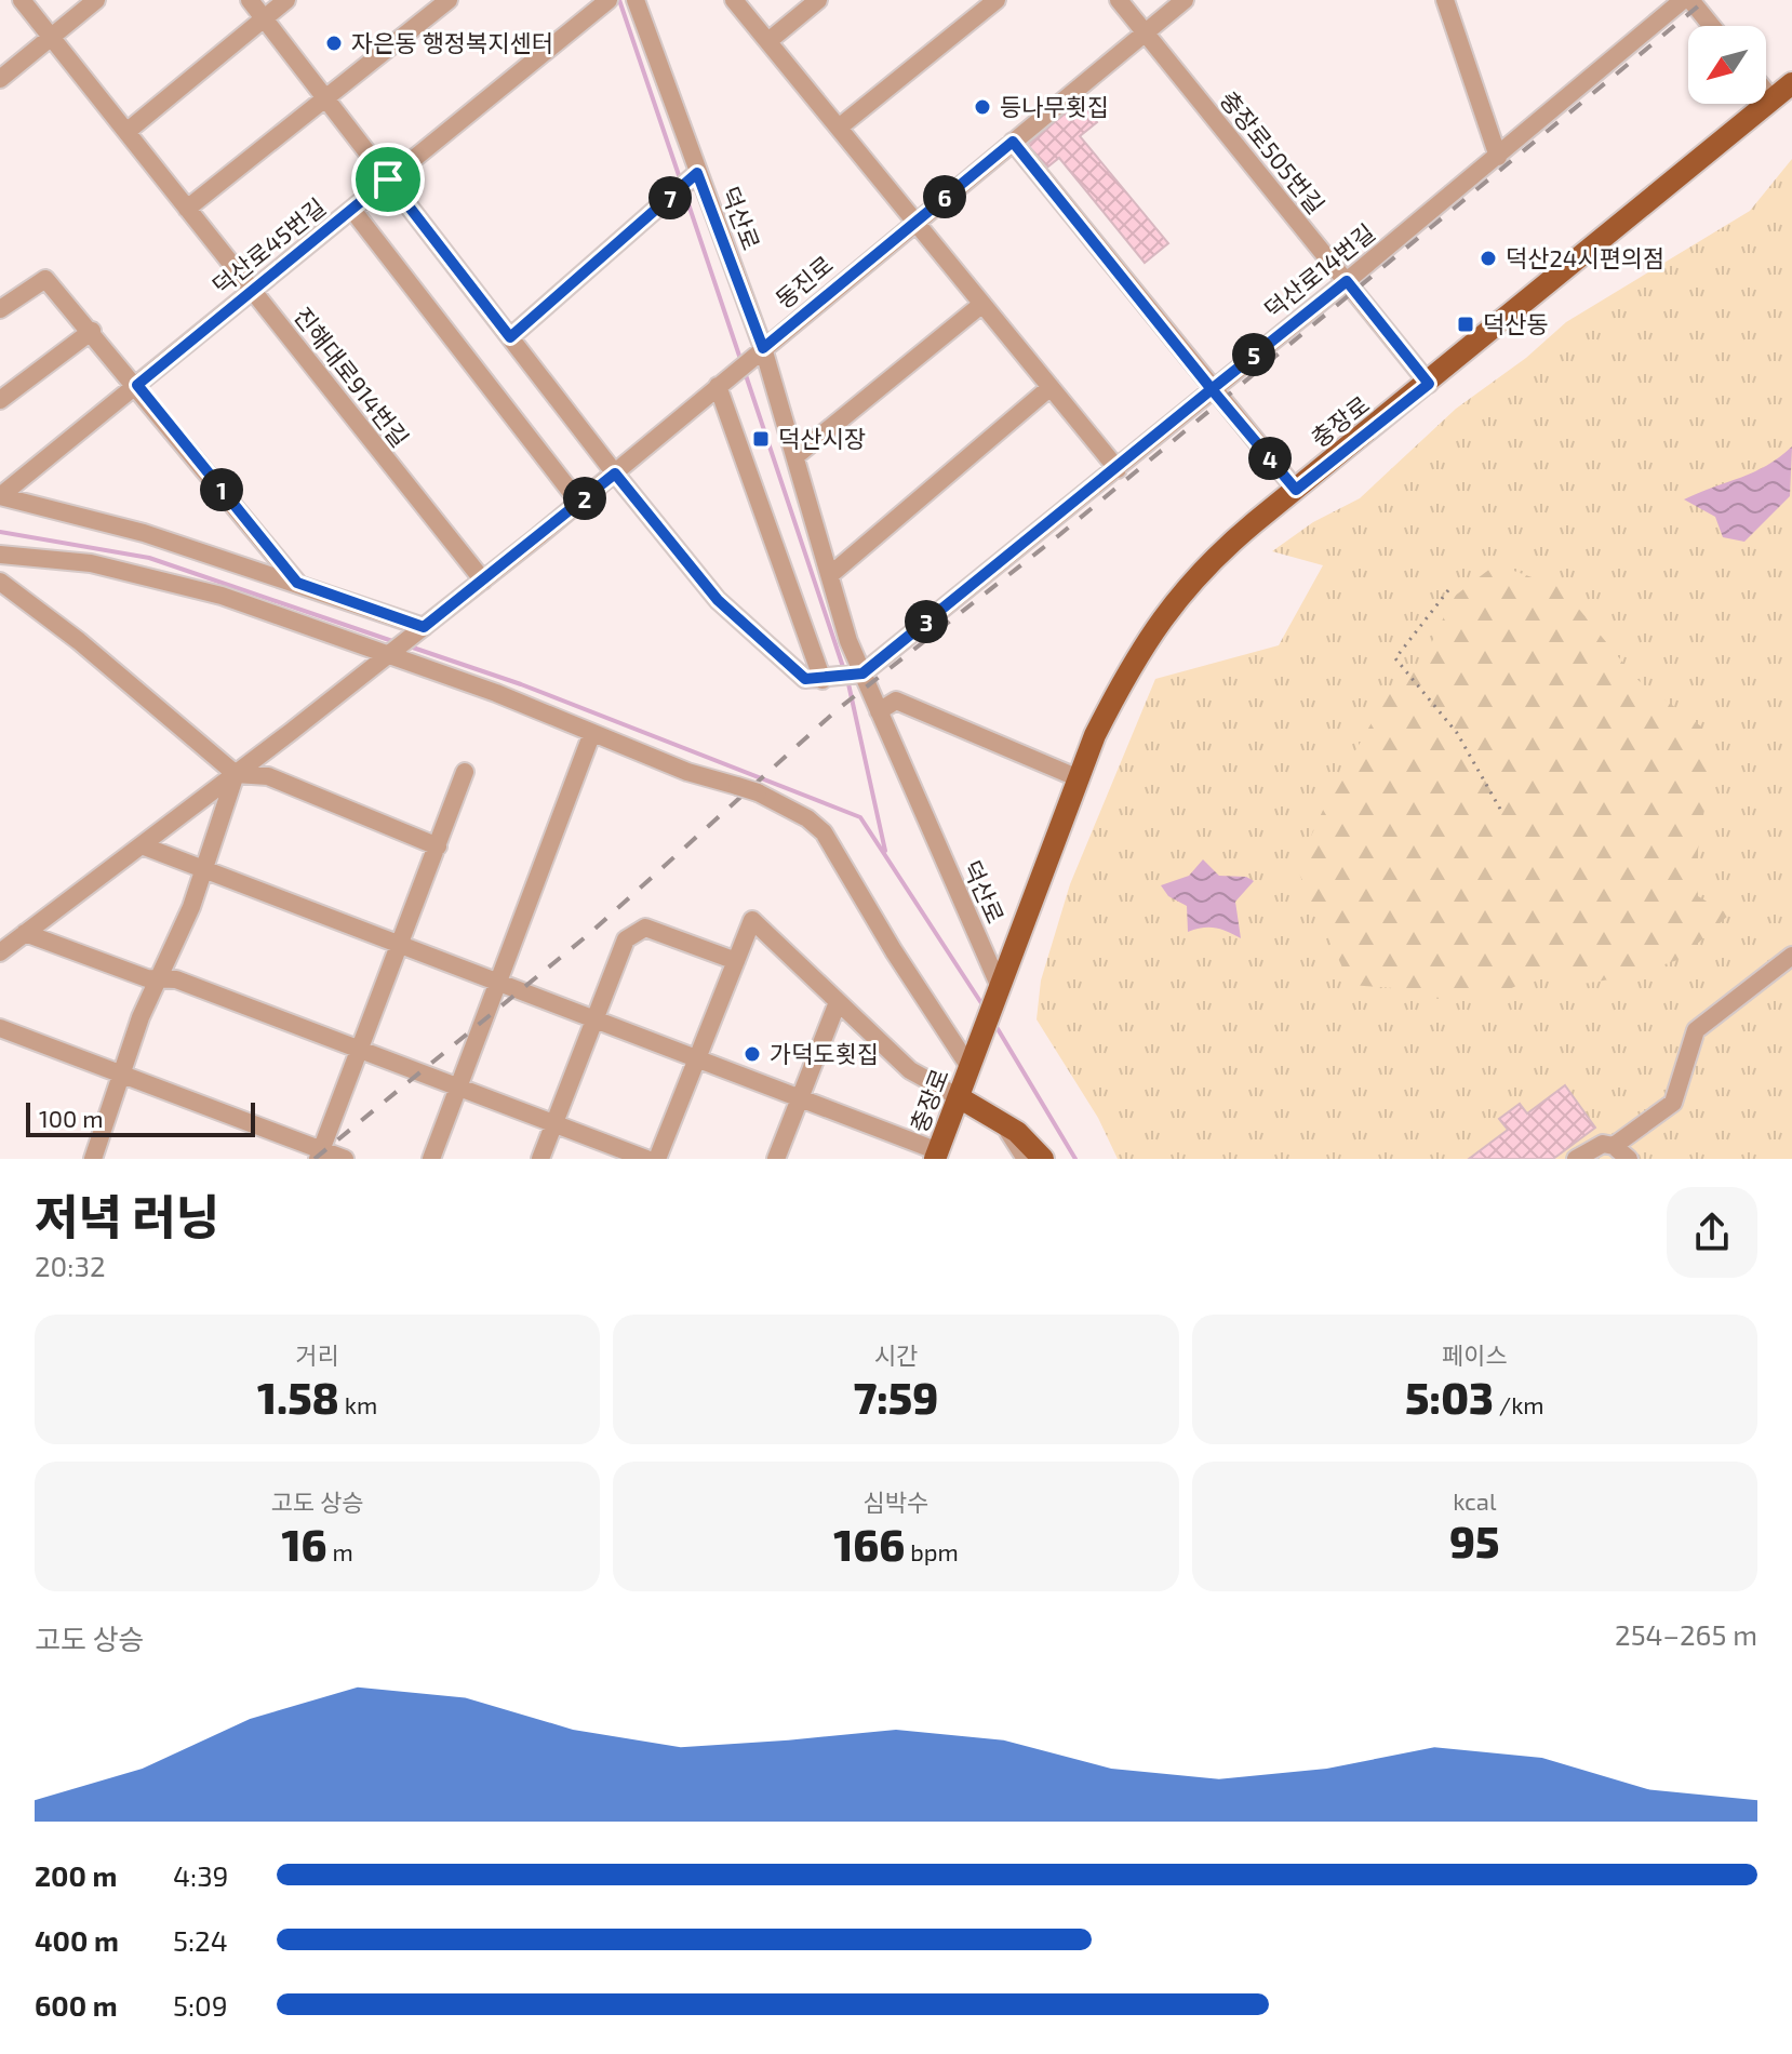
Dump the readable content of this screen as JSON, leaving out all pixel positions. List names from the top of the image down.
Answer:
{
  "streets": {
    "main road": ["충장로"],
    "street": [
      "충장로505번길",
      "덕산로",
      "덕산로45번길",
      "덕산로14번길",
      "동진로",
      "진해대로914번길"
    ]
  },
  "crossings": [
    ["충장로505번길", "덕산로14번길"],
    ["충장로505번길", "동진로"],
    ["충장로505번길", "충장로"],
    ["덕산로", "덕산로14번길"],
    ["덕산로", "동진로"],
    ["덕산로", "충장로"],
    ["덕산로45번길", "진해대로914번길"],
    ["동진로", "진해대로914번길"]
  ],
  "places": {
    "other": [
      "자은동 행정복지센터",
      "등나무횟집",
      "덕산24시편의점",
      "가덕도횟집"
    ],
    "transit": ["덕산동", "덕산시장"]
  },
  "scale_bar": "100 m",
  "north": "bottom left",
  "page": {
    "pins": [
      "6",
      "7",
      "5",
      "4",
      "1",
      "2",
      "3"
    ],
    "scale": "100 m",
    "heading": ["저녁 러닝", "20:32"],
    "stats": [
      ["거리", "1.58 km"],
      ["시간", "7:59"],
      ["페이스", "5:03 /km"],
      ["고도 상승", "16 m"],
      ["심박수", "166 bpm"],
      ["kcal", "95"]
    ],
    "chart": ["고도 상승", "254–265 m"],
    "list": [
      {
        "name": "200 m",
        "note": "4:39"
      },
      {
        "name": "400 m",
        "note": "5:24"
      },
      {
        "name": "600 m",
        "note": "5:09"
      }
    ]
  }
}
